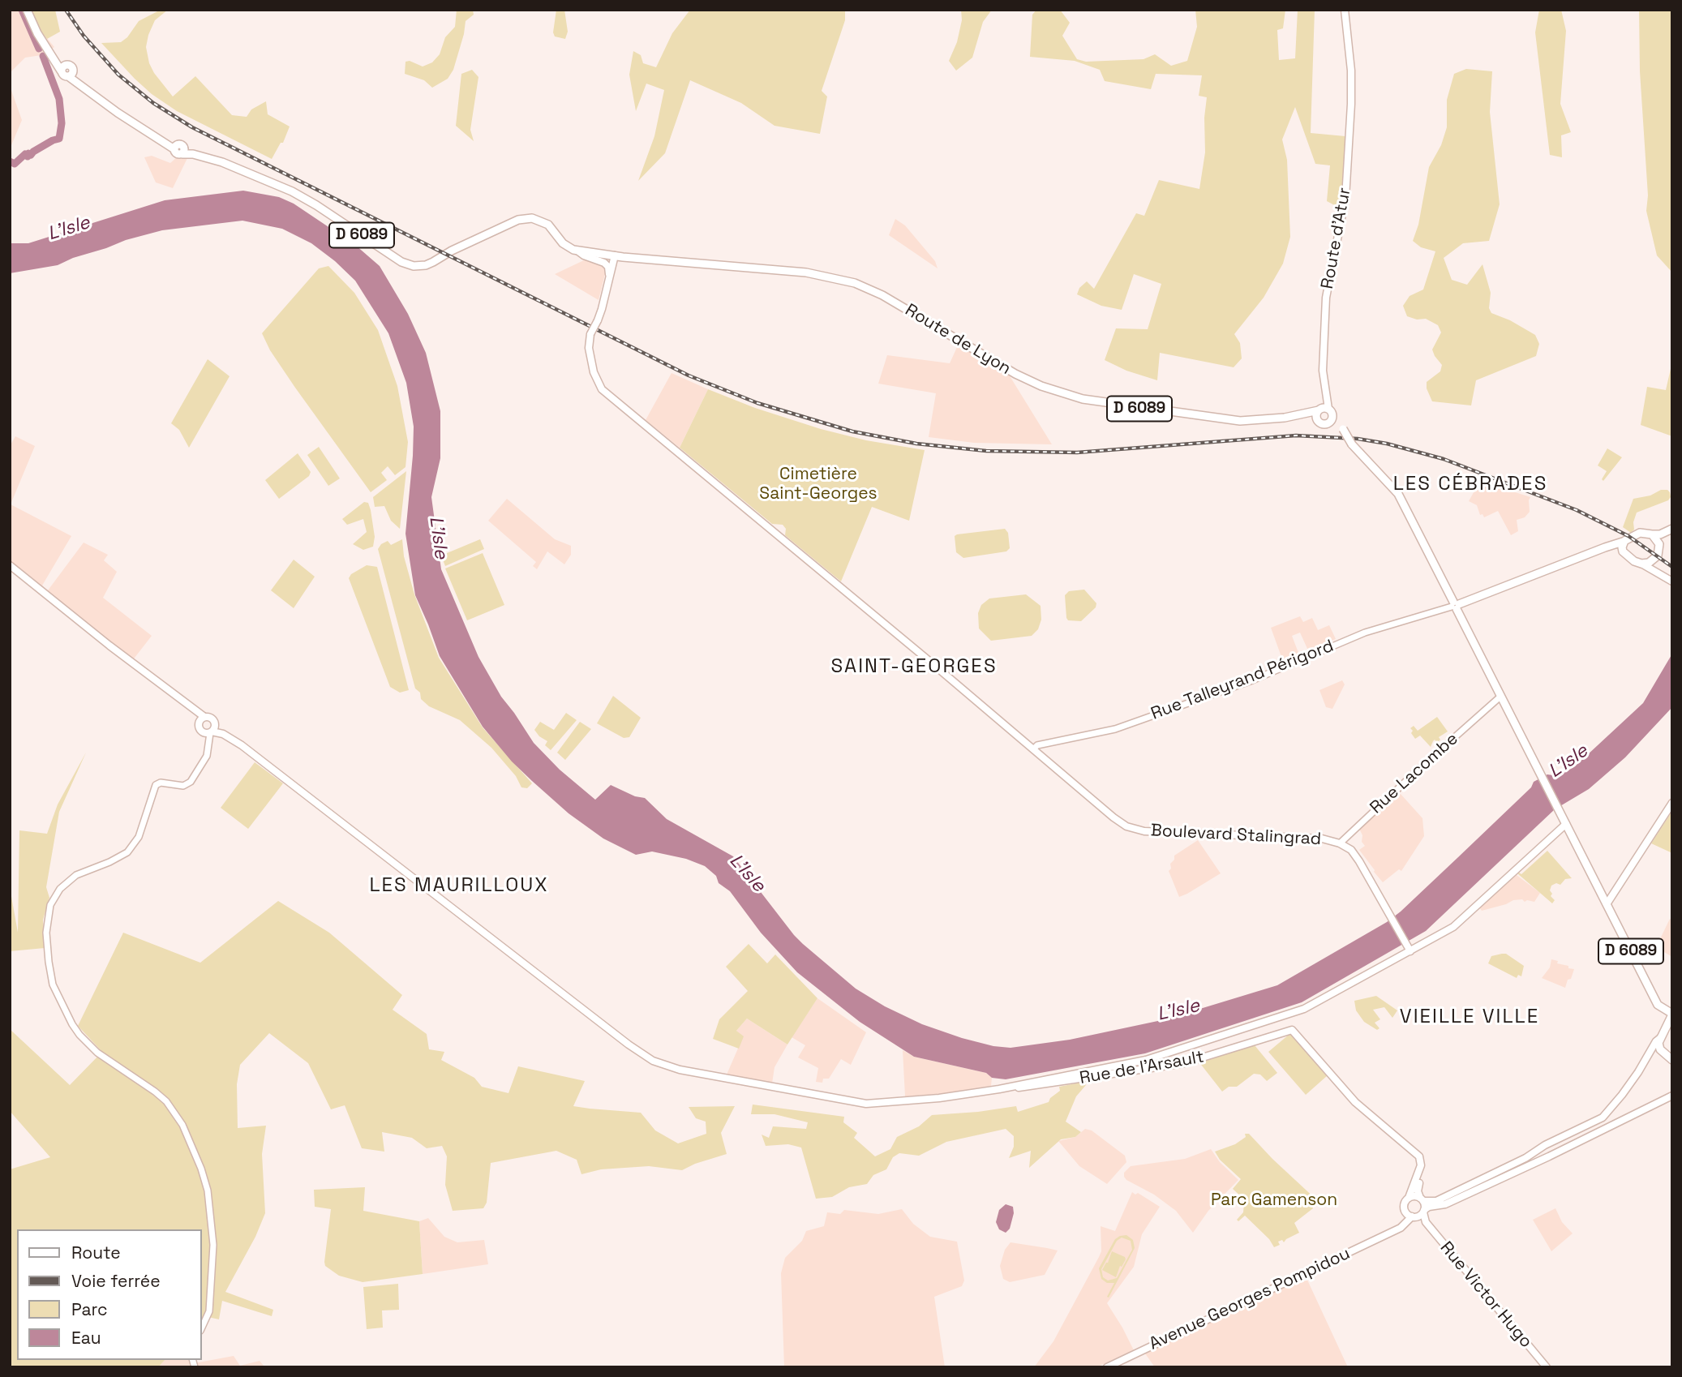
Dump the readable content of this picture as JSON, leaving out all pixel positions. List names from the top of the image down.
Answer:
{
  "streets": {
    "main road": [
      "D 6089",
      "Route d'Atur",
      "Route de Lyon",
      "Boulevard Stalingrad",
      "Rue de l'Arsault",
      "Rue Victor Hugo",
      "Avenue Georges Pompidou"
    ],
    "street": ["Rue Talleyrand Périgord", "Rue Lacombe"]
  },
  "crossings": [
    ["D 6089", "Route d'Atur"],
    ["D 6089", "Route de Lyon"],
    ["D 6089", "Rue Talleyrand Périgord"],
    ["D 6089", "Rue Lacombe"],
    ["Route d'Atur", "Route de Lyon"],
    ["Rue Talleyrand Périgord", "Boulevard Stalingrad"],
    ["Rue Lacombe", "Boulevard Stalingrad"],
    ["Rue de l'Arsault", "Rue Victor Hugo"],
    ["Rue Victor Hugo", "Avenue Georges Pompidou"]
  ],
  "districts": [
    "LES CÉBRADES",
    "SAINT-GEORGES",
    "LES MAURILLOUX",
    "VIEILLE VILLE"
  ],
  "water": ["L'Isle"],
  "parks": ["Cimetière Saint-Georges", "Parc Gamenson"],
  "legend": [
    "Route",
    "Voie ferrée",
    "Parc",
    "Eau"
  ]
}
